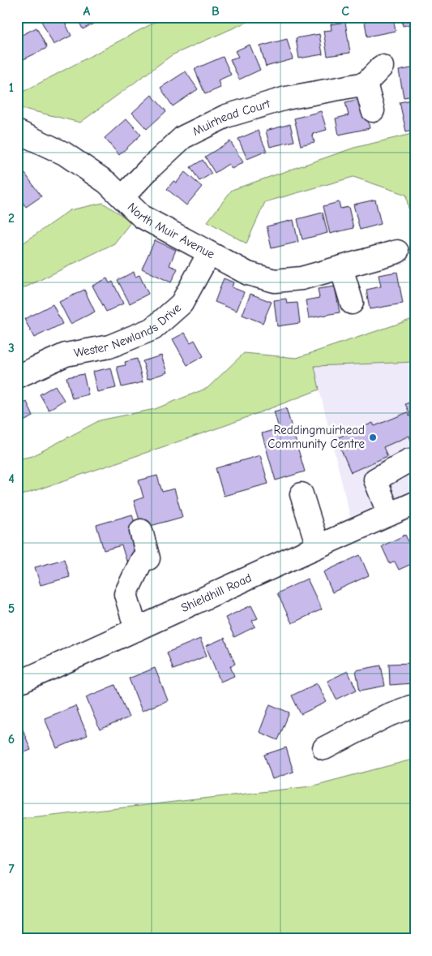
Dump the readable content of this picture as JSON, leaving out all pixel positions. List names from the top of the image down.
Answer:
{
  "streets": {
    "street": [
      "Muirhead Court",
      "North Muir Avenue",
      "Wester Newlands Drive",
      "Shieldhill Road"
    ]
  },
  "crossings": [
    ["Muirhead Court", "North Muir Avenue"],
    ["North Muir Avenue", "Wester Newlands Drive"]
  ],
  "places": ["Reddingmuirhead Community Centre"],
  "grid": {
    "columns": ["A", "B", "C"],
    "rows": [
      "1",
      "2",
      "3",
      "4",
      "5",
      "6",
      "7"
    ]
  }
}
